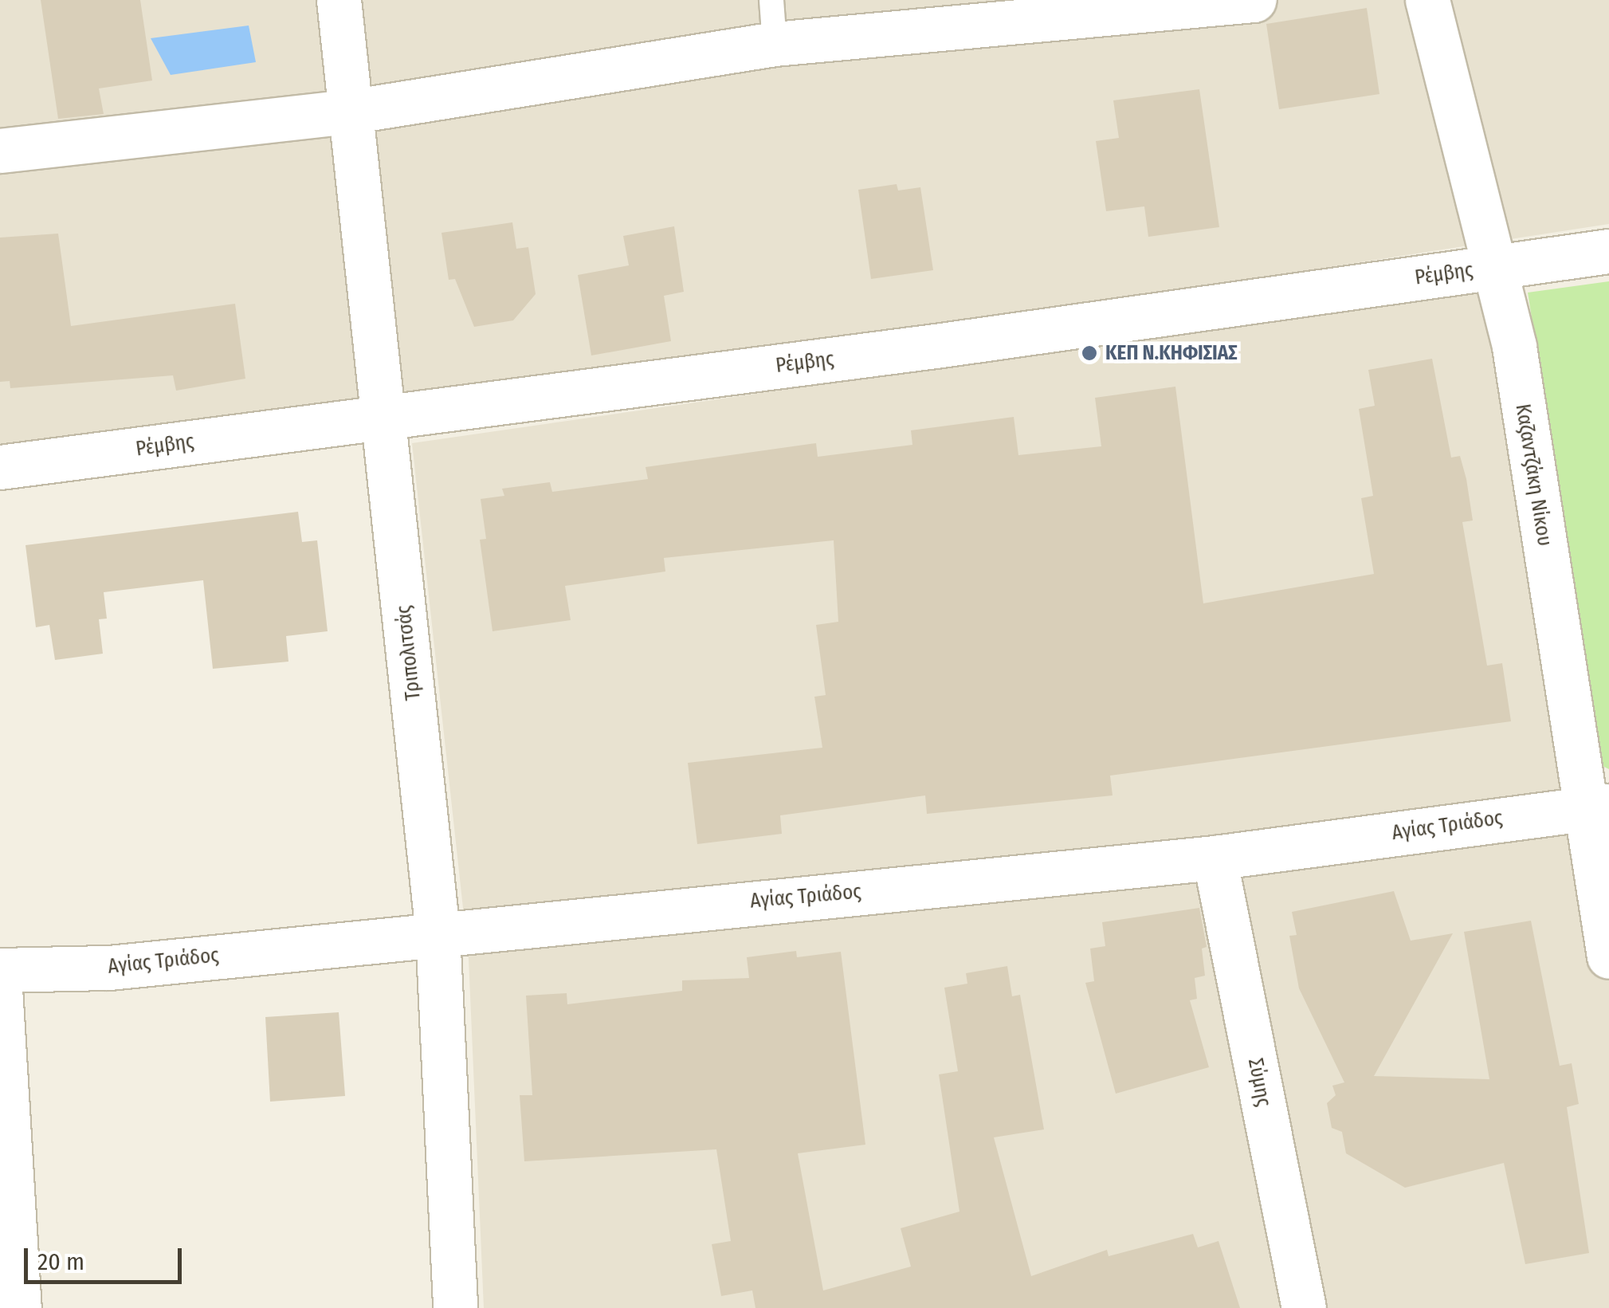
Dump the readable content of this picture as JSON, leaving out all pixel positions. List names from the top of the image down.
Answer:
{
  "streets": {
    "street": [
      "Ρέμβης",
      "Καζαντζάκη Νίκου",
      "Τριπολιτσάς",
      "Αγίας Τριάδος",
      "Σύμης"
    ]
  },
  "crossings": [
    ["Ρέμβης", "Καζαντζάκη Νίκου"],
    ["Ρέμβης", "Τριπολιτσάς"],
    ["Καζαντζάκη Νίκου", "Αγίας Τριάδος"],
    ["Τριπολιτσάς", "Αγίας Τριάδος"],
    ["Αγίας Τριάδος", "Σύμης"]
  ],
  "places": ["ΚΕΠ Ν.ΚΗΦΙΣΙΑΣ"],
  "scale_bar": "20 m"
}
